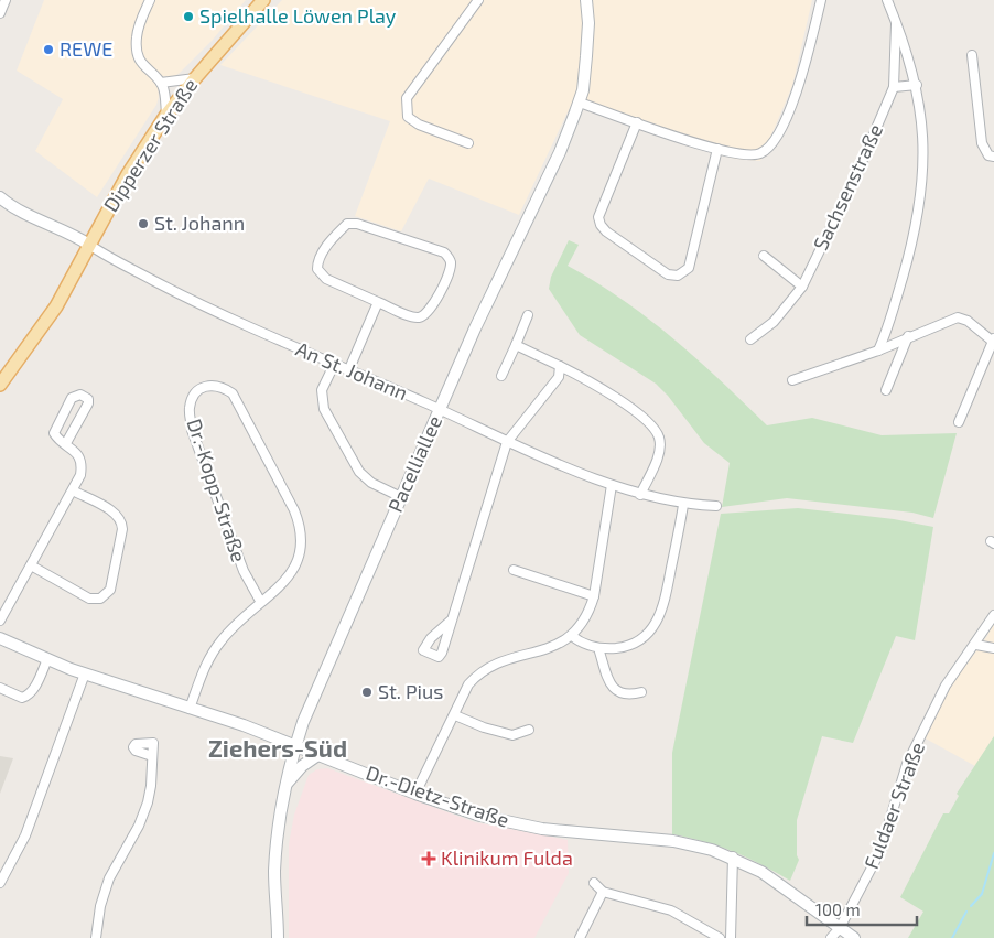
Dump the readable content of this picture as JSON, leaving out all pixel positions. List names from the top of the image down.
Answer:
{
  "streets": {
    "main road": ["Dipperzer Straße", "Pacelliallee", "Dr.-Dietz-Straße"],
    "street": [
      "Sachsenstraße",
      "An St. Johann",
      "Dr.-Kopp-Straße",
      "Fuldaer Straße"
    ]
  },
  "crossings": [
    ["Dipperzer Straße", "An St. Johann"],
    ["An St. Johann", "Pacelliallee"],
    ["Pacelliallee", "Dr.-Dietz-Straße"],
    ["Dr.-Kopp-Straße", "Dr.-Dietz-Straße"],
    ["Dr.-Dietz-Straße", "Fuldaer Straße"]
  ],
  "districts": ["Ziehers-Süd"],
  "places": {
    "other": [
      "Spielhalle Löwen Play",
      "REWE",
      "St. Johann",
      "St. Pius"
    ],
    "health": ["Klinikum Fulda"]
  },
  "scale_bar": "100 m"
}
